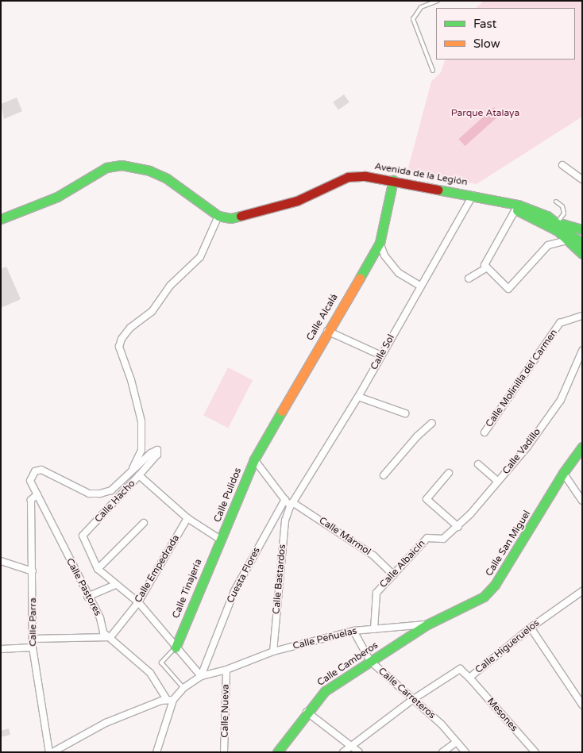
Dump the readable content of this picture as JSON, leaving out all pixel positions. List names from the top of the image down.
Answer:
{
  "streets": {
    "street": [
      "Avenida de la Legión",
      "Calle Alcalá",
      "Calle Sol",
      "Calle Molinilla del Carmen",
      "Calle Vadillo",
      "Calle Pulidos",
      "Calle Hacho",
      "Calle Mármol",
      "Calle San Miguel",
      "Calle Albaicín",
      "Calle Empedrada",
      "Cuesta Flores",
      "Calle Bastardos",
      "Calle Pastores",
      "Calle Tinajería",
      "Calle Parra",
      "Calle Peñuelas",
      "Calle Higueruelos",
      "Calle Camberos",
      "Calle Carreteros",
      "Calle Nueva",
      "Mesones"
    ]
  },
  "crossings": [
    ["Avenida de la Legión", "Calle Alcalá"],
    ["Avenida de la Legión", "Calle Sol"],
    ["Calle Alcalá", "Calle Pulidos"],
    ["Calle Sol", "Calle Mármol"],
    ["Calle Sol", "Calle Bastardos"],
    ["Calle Vadillo", "Calle Albaicín"],
    ["Calle Pulidos", "Calle Hacho"],
    ["Calle Pulidos", "Calle Tinajería"],
    ["Calle Hacho", "Calle Empedrada"],
    ["Calle Hacho", "Cuesta Flores"],
    ["Calle Hacho", "Calle Tinajería"],
    ["Calle Hacho", "Calle Peñuelas"],
    ["Calle Mármol", "Calle Albaicín"],
    ["Calle Mármol", "Calle Bastardos"],
    ["Calle San Miguel", "Calle Peñuelas"],
    ["Calle San Miguel", "Calle Camberos"],
    ["Calle Albaicín", "Calle Peñuelas"],
    ["Calle Empedrada", "Calle Pastores"],
    ["Cuesta Flores", "Calle Peñuelas"],
    ["Calle Bastardos", "Calle Peñuelas"],
    ["Calle Pastores", "Calle Parra"],
    ["Calle Peñuelas", "Calle Camberos"],
    ["Calle Peñuelas", "Calle Carreteros"],
    ["Calle Peñuelas", "Calle Nueva"],
    ["Calle Higueruelos", "Calle Carreteros"],
    ["Calle Higueruelos", "Mesones"],
    ["Calle Camberos", "Calle Carreteros"]
  ],
  "parks": ["Parque Atalaya"],
  "legend": ["Fast", "Slow"]
}
